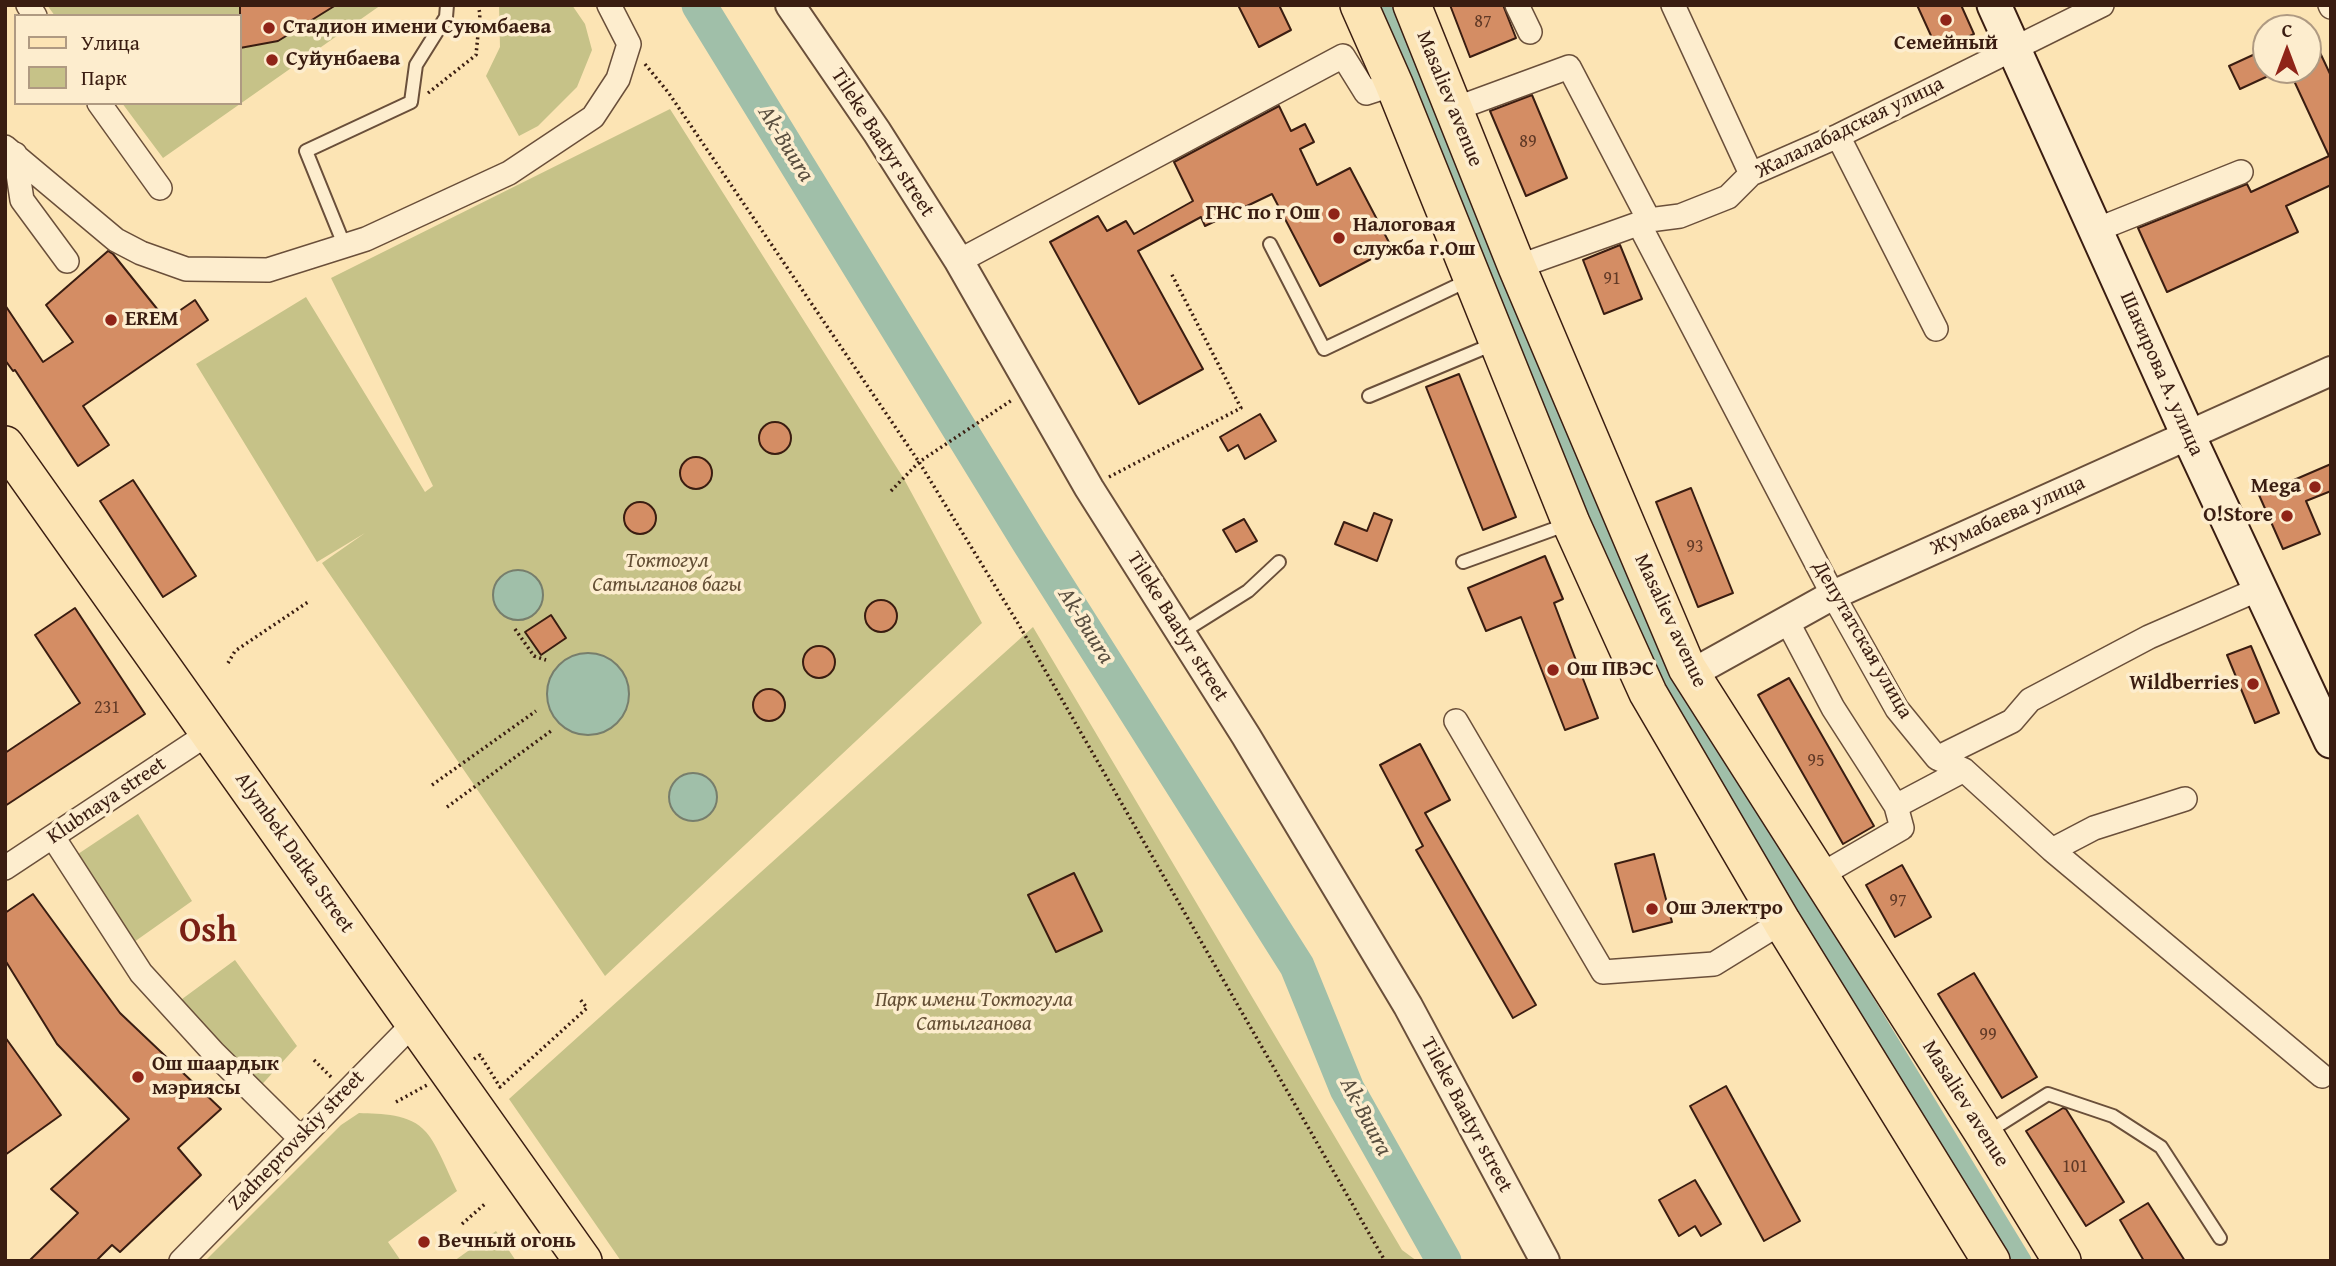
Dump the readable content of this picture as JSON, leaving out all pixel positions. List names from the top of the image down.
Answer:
{
  "streets": {
    "main road": ["Masaliev avenue", "Шакирова А. улица", "Alymbek Datka Street"],
    "street": [
      "Жалалабадская улица",
      "Tileke Baatyr street",
      "Жумабаева улица",
      "Депутатская улица",
      "Klubnaya street",
      "Zadneprovskiy street"
    ]
  },
  "crossings": [
    ["Masaliev avenue", "Жалалабадская улица"],
    ["Masaliev avenue", "Жумабаева улица"],
    ["Masaliev avenue", "Депутатская улица"],
    ["Жалалабадская улица", "Шакирова А. улица"],
    ["Жалалабадская улица", "Депутатская улица"],
    ["Шакирова А. улица", "Жумабаева улица"],
    ["Жумабаева улица", "Депутатская улица"],
    ["Klubnaya street", "Alymbek Datka Street"],
    ["Alymbek Datka Street", "Zadneprovskiy street"]
  ],
  "districts": ["Osh"],
  "water": ["Ak-Buura"],
  "parks": ["Токтогул Сатылганов багы", "Парк имени Токтогула Сатылганова"],
  "places": [
    "Семейный",
    "Стадион имени Суюмбаева",
    "Суйунбаева",
    "ГНС по г Ош",
    "Налоговая служба г.Ош",
    "EREM",
    "Mega",
    "O!Store",
    "Ош ПВЭС",
    "Wildberries",
    "Ош Электро",
    "Ош шаардык мэриясы",
    "Вечный огонь"
  ],
  "house_numbers": [
    "87",
    "89",
    "91",
    "93",
    "231",
    "95",
    "97",
    "99",
    "101"
  ],
  "legend": ["Улица", "Парк"],
  "north": "top"
}
